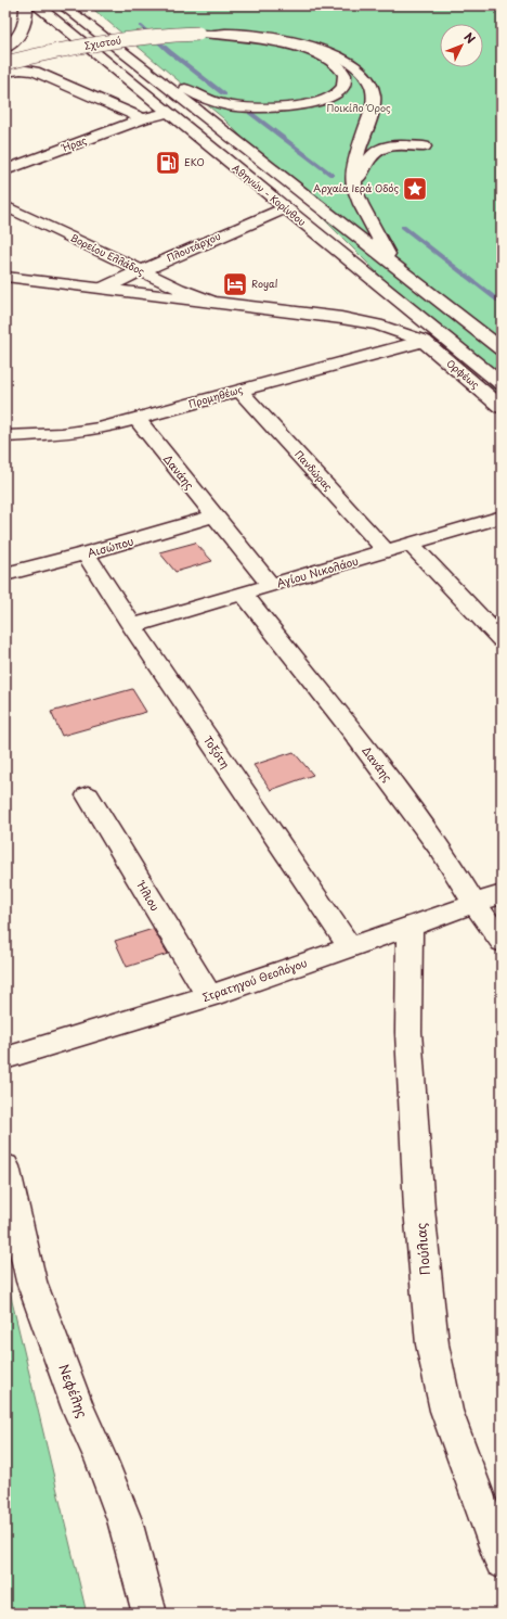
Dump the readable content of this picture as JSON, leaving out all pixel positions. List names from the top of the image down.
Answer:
{
  "streets": {
    "main road": [
      "Σχιστού",
      "Ήρας",
      "Αθηνών - Κορίνθου",
      "Πλουτάρχου",
      "Βορείου Ελλάδος",
      "Ορφέως",
      "Προμηθέως",
      "Πανδώρας",
      "Δανάης",
      "Αισώπου",
      "Αγίου Νικολάου",
      "Τοξότη",
      "Ήλιου",
      "Στρατηγού Θεολόγου",
      "Πούλιας",
      "Νεφέλης"
    ]
  },
  "crossings": [
    ["Ήρας", "Αθηνών - Κορίνθου"],
    ["Αθηνών - Κορίνθου", "Πλουτάρχου"],
    ["Πλουτάρχου", "Βορείου Ελλάδος"],
    ["Ορφέως", "Προμηθέως"],
    ["Προμηθέως", "Πανδώρας"],
    ["Προμηθέως", "Δανάης"],
    ["Πανδώρας", "Αγίου Νικολάου"],
    ["Δανάης", "Αισώπου"],
    ["Δανάης", "Αγίου Νικολάου"],
    ["Δανάης", "Στρατηγού Θεολόγου"],
    ["Αισώπου", "Τοξότη"],
    ["Αγίου Νικολάου", "Τοξότη"],
    ["Τοξότη", "Στρατηγού Θεολόγου"],
    ["Ήλιου", "Στρατηγού Θεολόγου"],
    ["Στρατηγού Θεολόγου", "Πούλιας"]
  ],
  "parks": ["Ποικίλο Όρος"],
  "places": {
    "fuel station": ["EKO"],
    "place": ["Αρχαία Ιερά Οδός"],
    "hotel": ["Royal"]
  },
  "north": "top right"
}
